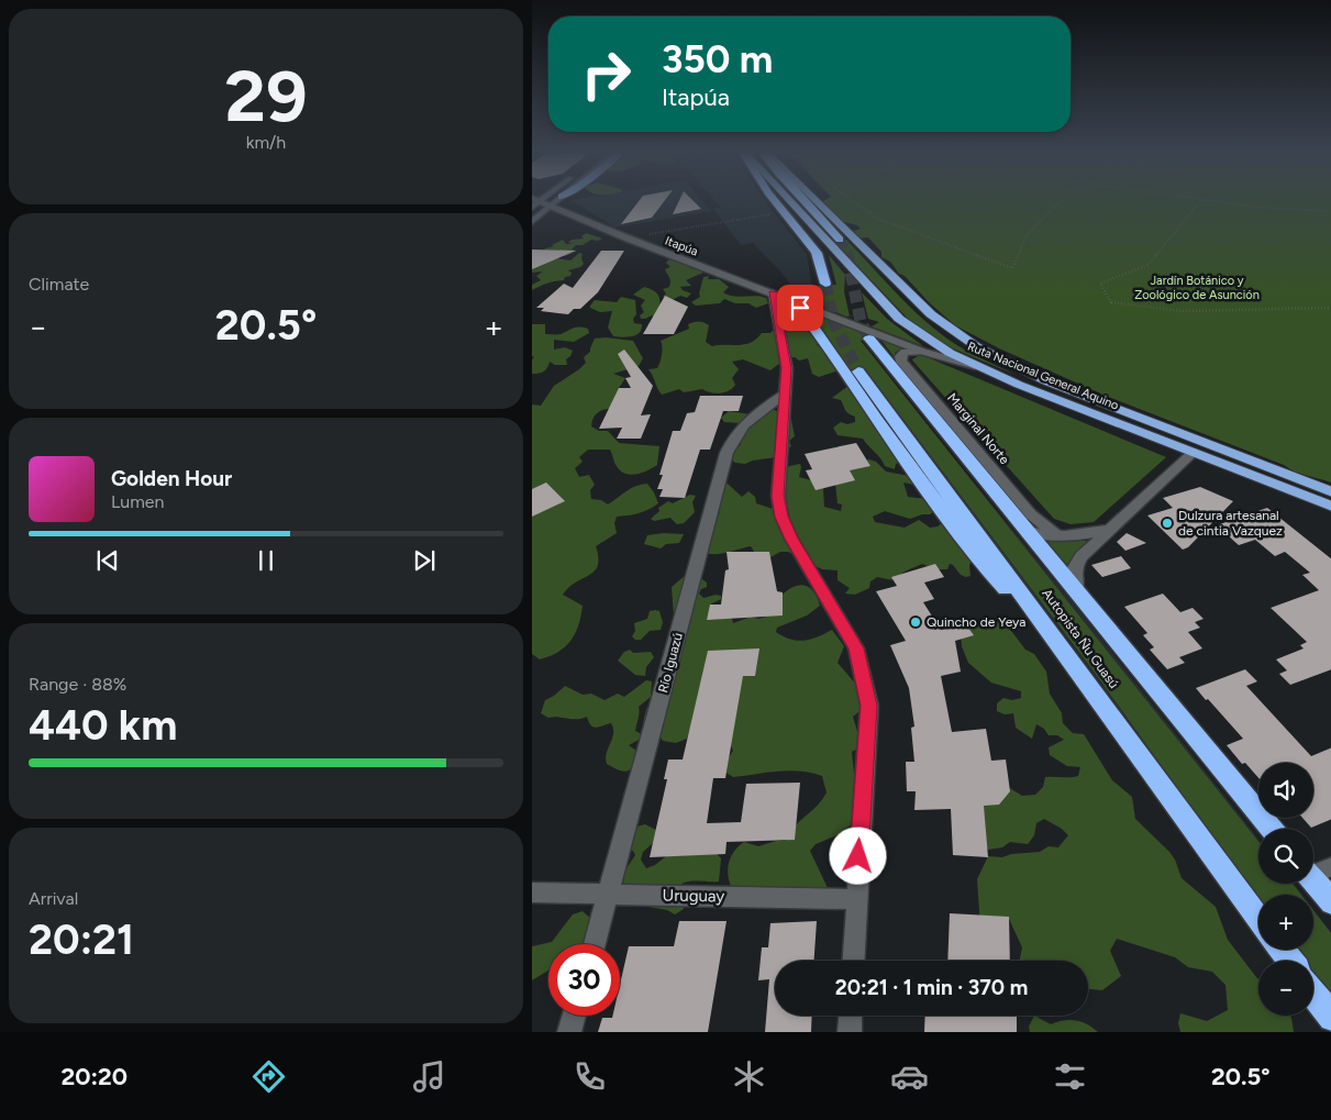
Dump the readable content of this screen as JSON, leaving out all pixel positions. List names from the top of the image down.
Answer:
{
  "streets": {
    "highway": ["Ruta Nacional General Aquino", "Autopista Ñu Guasú"],
    "street": [
      "Itapúa",
      "Marginal Norte",
      "Río Iguazú",
      "Uruguay"
    ]
  },
  "crossings": [
    ["Itapúa", "Ruta Nacional General Aquino"],
    ["Itapúa", "Marginal Norte"],
    ["Río Iguazú", "Uruguay"]
  ],
  "parks": ["Jardín Botánico y Zoológico de Asunción"],
  "places": ["Dulzura artesanal de cintia Vazquez", "Quincho de Yeya"],
  "page": {
    "tile": [
      ["29", "km/h"],
      "Climate",
      ["Range · 88%", "440 km"],
      ["Arrival", "20:21"]
    ],
    "turn": ["350 m", "Itapúa"],
    "heat": ["−", "20.5°", "+"],
    "song": ["Golden Hour", "Lumen"],
    "map_buttons": ["+", "−"],
    "limit": "30",
    "trip": "20:21 · 1 min · 370 m",
    "tabs": ["20:20", "20.5°"]
  }
}
